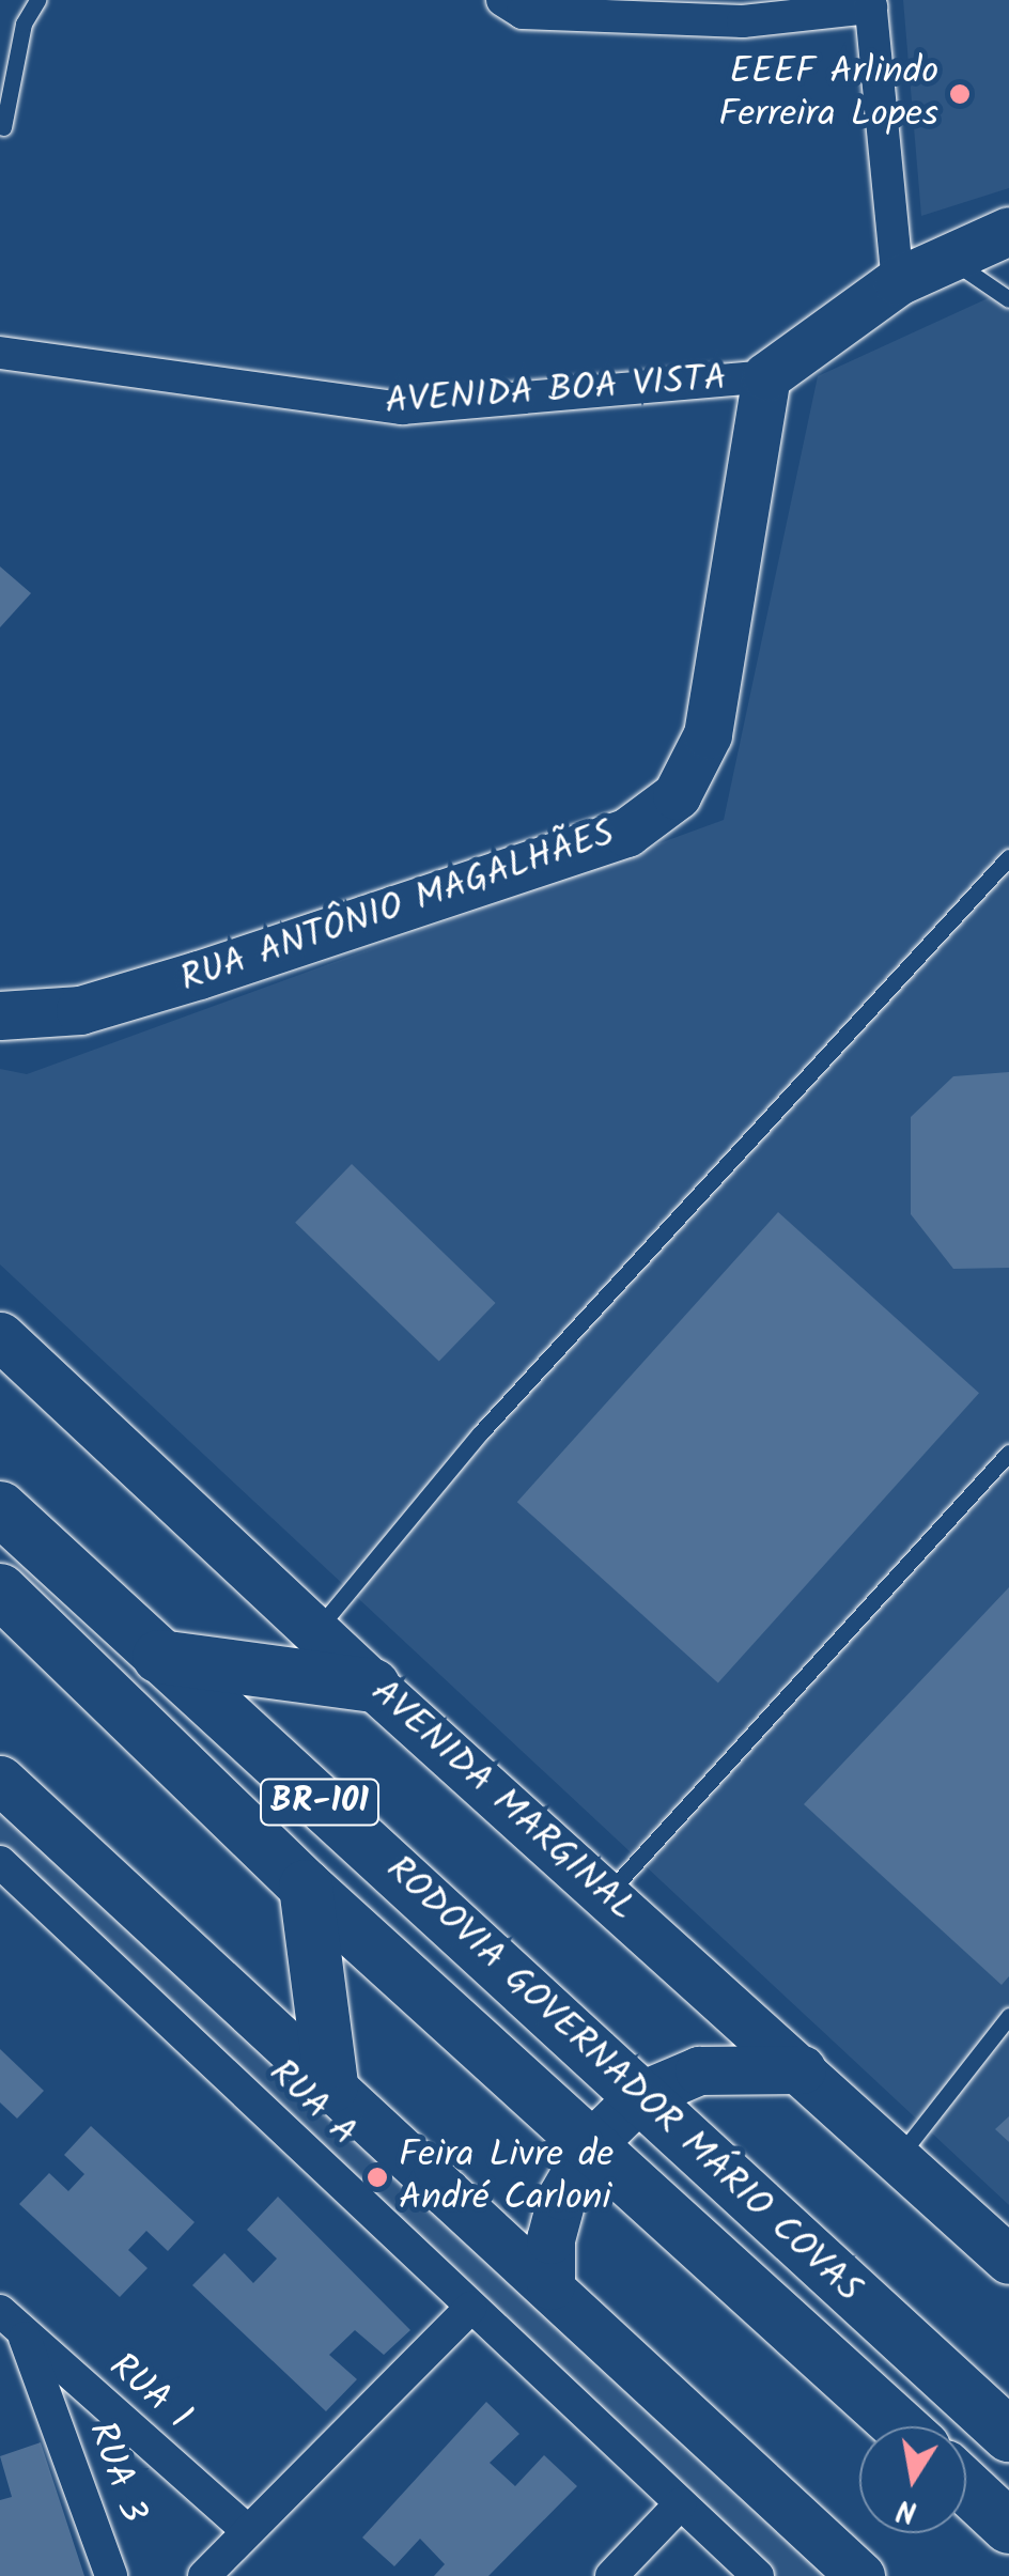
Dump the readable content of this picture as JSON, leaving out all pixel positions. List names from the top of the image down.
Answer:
{
  "streets": {
    "main road": ["BR-101", "RODOVIA GOVERNADOR MÁRIO COVAS"],
    "street": [
      "AVENIDA BOA VISTA",
      "RUA ANTÔNIO MAGALHÃES",
      "AVENIDA MARGINAL",
      "RUA A",
      "RUA 1",
      "RUA 3"
    ]
  },
  "crossings": [
    ["AVENIDA BOA VISTA", "RUA ANTÔNIO MAGALHÃES"],
    ["RUA 1", "RUA 3"]
  ],
  "places": ["EEEF Arlindo Ferreira Lopes", "Feira Livre de André Carloni"],
  "north": "bottom"
}
